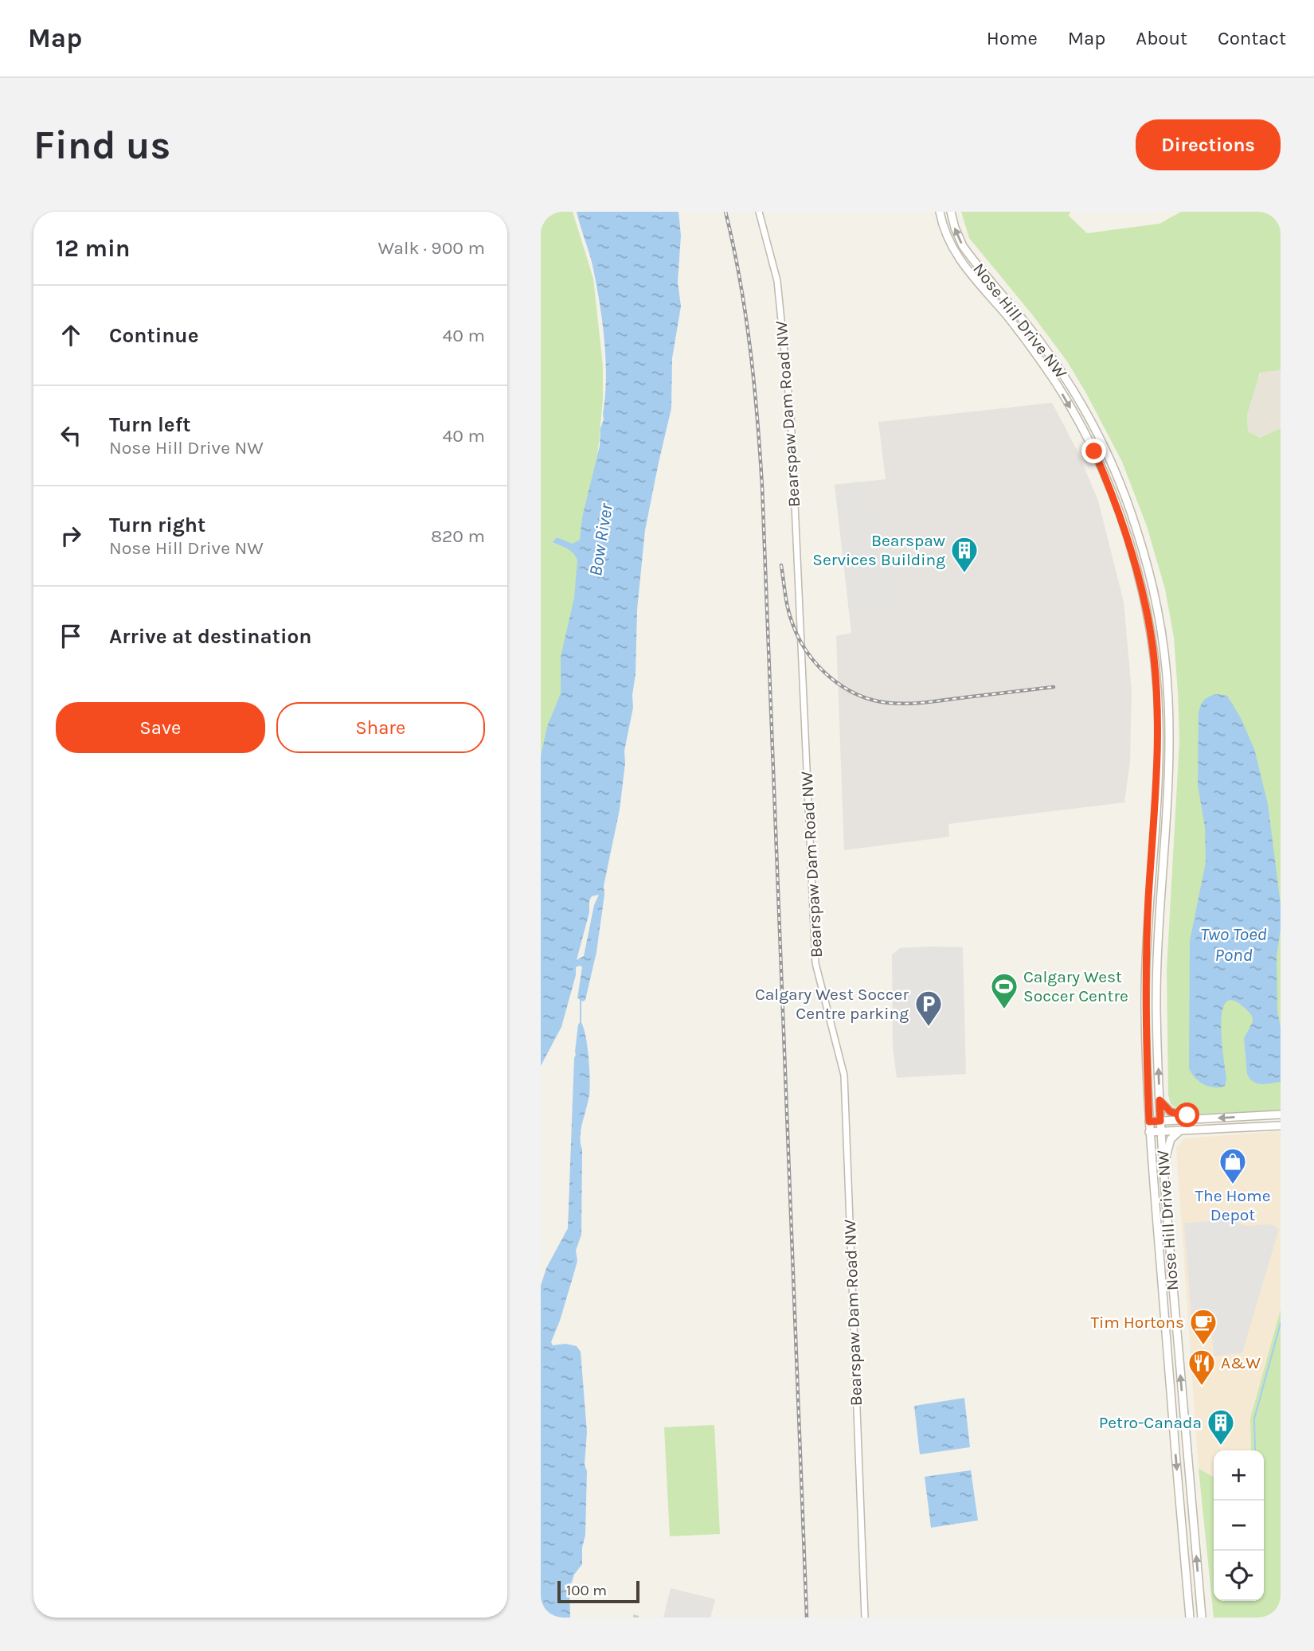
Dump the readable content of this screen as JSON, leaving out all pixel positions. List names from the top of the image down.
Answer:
{
  "streets": {
    "street": ["Nose Hill Drive NW", "Bearspaw Dam Road NW"]
  },
  "water": ["Bow River", "Two Toed Pond"],
  "places": {
    "building": ["Bearspaw Services Building", "Petro-Canada"],
    "sports": ["Calgary West Soccer Centre"],
    "parking": ["Calgary West Soccer Centre parking"],
    "shop": ["The Home Depot"],
    "cafe": ["Tim Hortons"],
    "restaurant": ["A&W"]
  },
  "scale_bar": "100 m",
  "page": {
    "header": "Map",
    "nav": [
      "Home",
      "Map",
      "About",
      "Contact"
    ],
    "buttons": [
      "Directions",
      ["Save", "Share"]
    ],
    "title": "Find us",
    "heading": ["12 min", "Walk · 900 m"],
    "list": [
      ["Continue", "40 m"],
      ["Turn left", "Nose Hill Drive NW", "40 m"],
      ["Turn right", "Nose Hill Drive NW", "820 m"],
      "Arrive at destination"
    ],
    "map_buttons": ["+", "−"],
    "scale": "100 m"
  }
}
